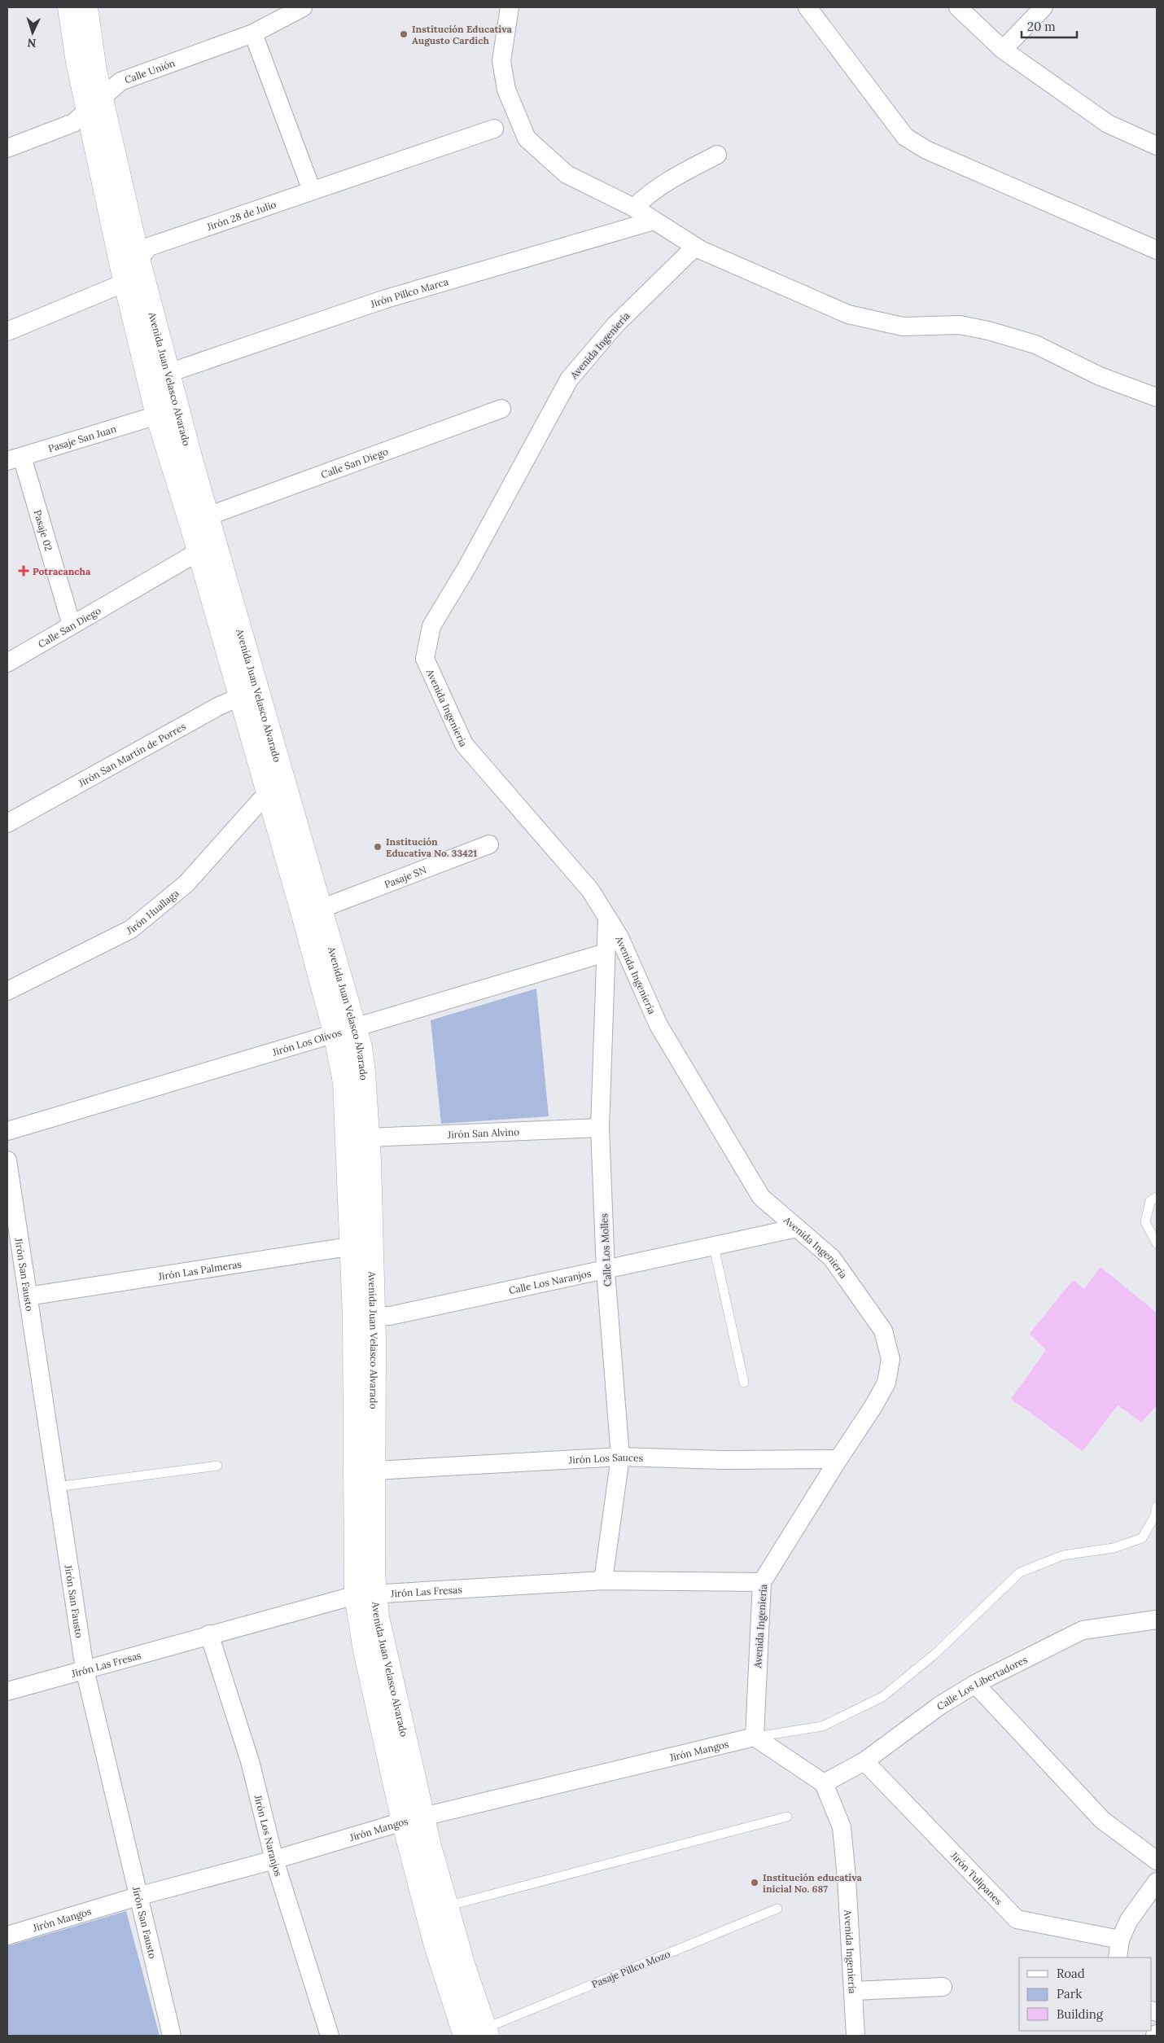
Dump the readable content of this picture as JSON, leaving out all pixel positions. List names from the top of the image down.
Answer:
{
  "streets": {
    "street": [
      "Calle Unión",
      "Jirón 28 de Julio",
      "Jirón Pillco Marca",
      "Avenida Ingeniería",
      "Avenida Juan Velasco Alvarado",
      "Pasaje San Juan",
      "Calle San Diego",
      "Pasaje 02",
      "Jirón San Martín de Porres",
      "Pasaje SN",
      "Jirón Huallaga",
      "Jirón Los Olivos",
      "Jirón San Alvino",
      "Calle Los Molles",
      "Jirón Las Palmeras",
      "Jirón San Fausto",
      "Calle Los Naranjos",
      "Jirón Los Sauces",
      "Jirón Las Fresas",
      "Calle Los Libertadores",
      "Jirón Mangos",
      "Jirón Los Naranjos",
      "Jirón Tulipanes"
    ],
    "lane": ["Pasaje Pillco Mozo"]
  },
  "crossings": [
    ["Calle Unión", "Avenida Juan Velasco Alvarado"],
    ["Jirón 28 de Julio", "Avenida Juan Velasco Alvarado"],
    ["Jirón Pillco Marca", "Avenida Juan Velasco Alvarado"],
    ["Avenida Ingeniería", "Calle Los Molles"],
    ["Avenida Ingeniería", "Calle Los Naranjos"],
    ["Avenida Ingeniería", "Jirón Los Sauces"],
    ["Avenida Ingeniería", "Jirón Las Fresas"],
    ["Avenida Ingeniería", "Calle Los Libertadores"],
    ["Avenida Ingeniería", "Jirón Mangos"],
    ["Avenida Juan Velasco Alvarado", "Pasaje San Juan"],
    ["Avenida Juan Velasco Alvarado", "Calle San Diego"],
    ["Avenida Juan Velasco Alvarado", "Jirón San Martín de Porres"],
    ["Avenida Juan Velasco Alvarado", "Pasaje SN"],
    ["Avenida Juan Velasco Alvarado", "Jirón Huallaga"],
    ["Avenida Juan Velasco Alvarado", "Jirón Los Olivos"],
    ["Avenida Juan Velasco Alvarado", "Jirón San Alvino"],
    ["Avenida Juan Velasco Alvarado", "Jirón Las Palmeras"],
    ["Avenida Juan Velasco Alvarado", "Calle Los Naranjos"],
    ["Avenida Juan Velasco Alvarado", "Jirón Los Sauces"],
    ["Avenida Juan Velasco Alvarado", "Jirón Las Fresas"],
    ["Avenida Juan Velasco Alvarado", "Jirón Mangos"],
    ["Avenida Juan Velasco Alvarado", "Pasaje Pillco Mozo"],
    ["Pasaje San Juan", "Pasaje 02"],
    ["Calle San Diego", "Pasaje 02"],
    ["Jirón Los Olivos", "Calle Los Molles"],
    ["Jirón San Alvino", "Calle Los Molles"],
    ["Calle Los Molles", "Calle Los Naranjos"],
    ["Calle Los Molles", "Jirón Los Sauces"],
    ["Calle Los Molles", "Jirón Las Fresas"],
    ["Jirón Las Palmeras", "Jirón San Fausto"],
    ["Jirón San Fausto", "Jirón Las Fresas"],
    ["Jirón San Fausto", "Jirón Mangos"],
    ["Jirón Las Fresas", "Jirón Los Naranjos"],
    ["Calle Los Libertadores", "Jirón Tulipanes"],
    ["Jirón Mangos", "Jirón Los Naranjos"]
  ],
  "places": {
    "other": ["Institución Educativa Augusto Cardich", "Institución Educativa No. 33421", "Institución educativa inicial No. 687"],
    "health": ["Potracancha"]
  },
  "legend": ["Road", "Park", "Building"],
  "scale_bar": "20 m",
  "north": "bottom"
}
